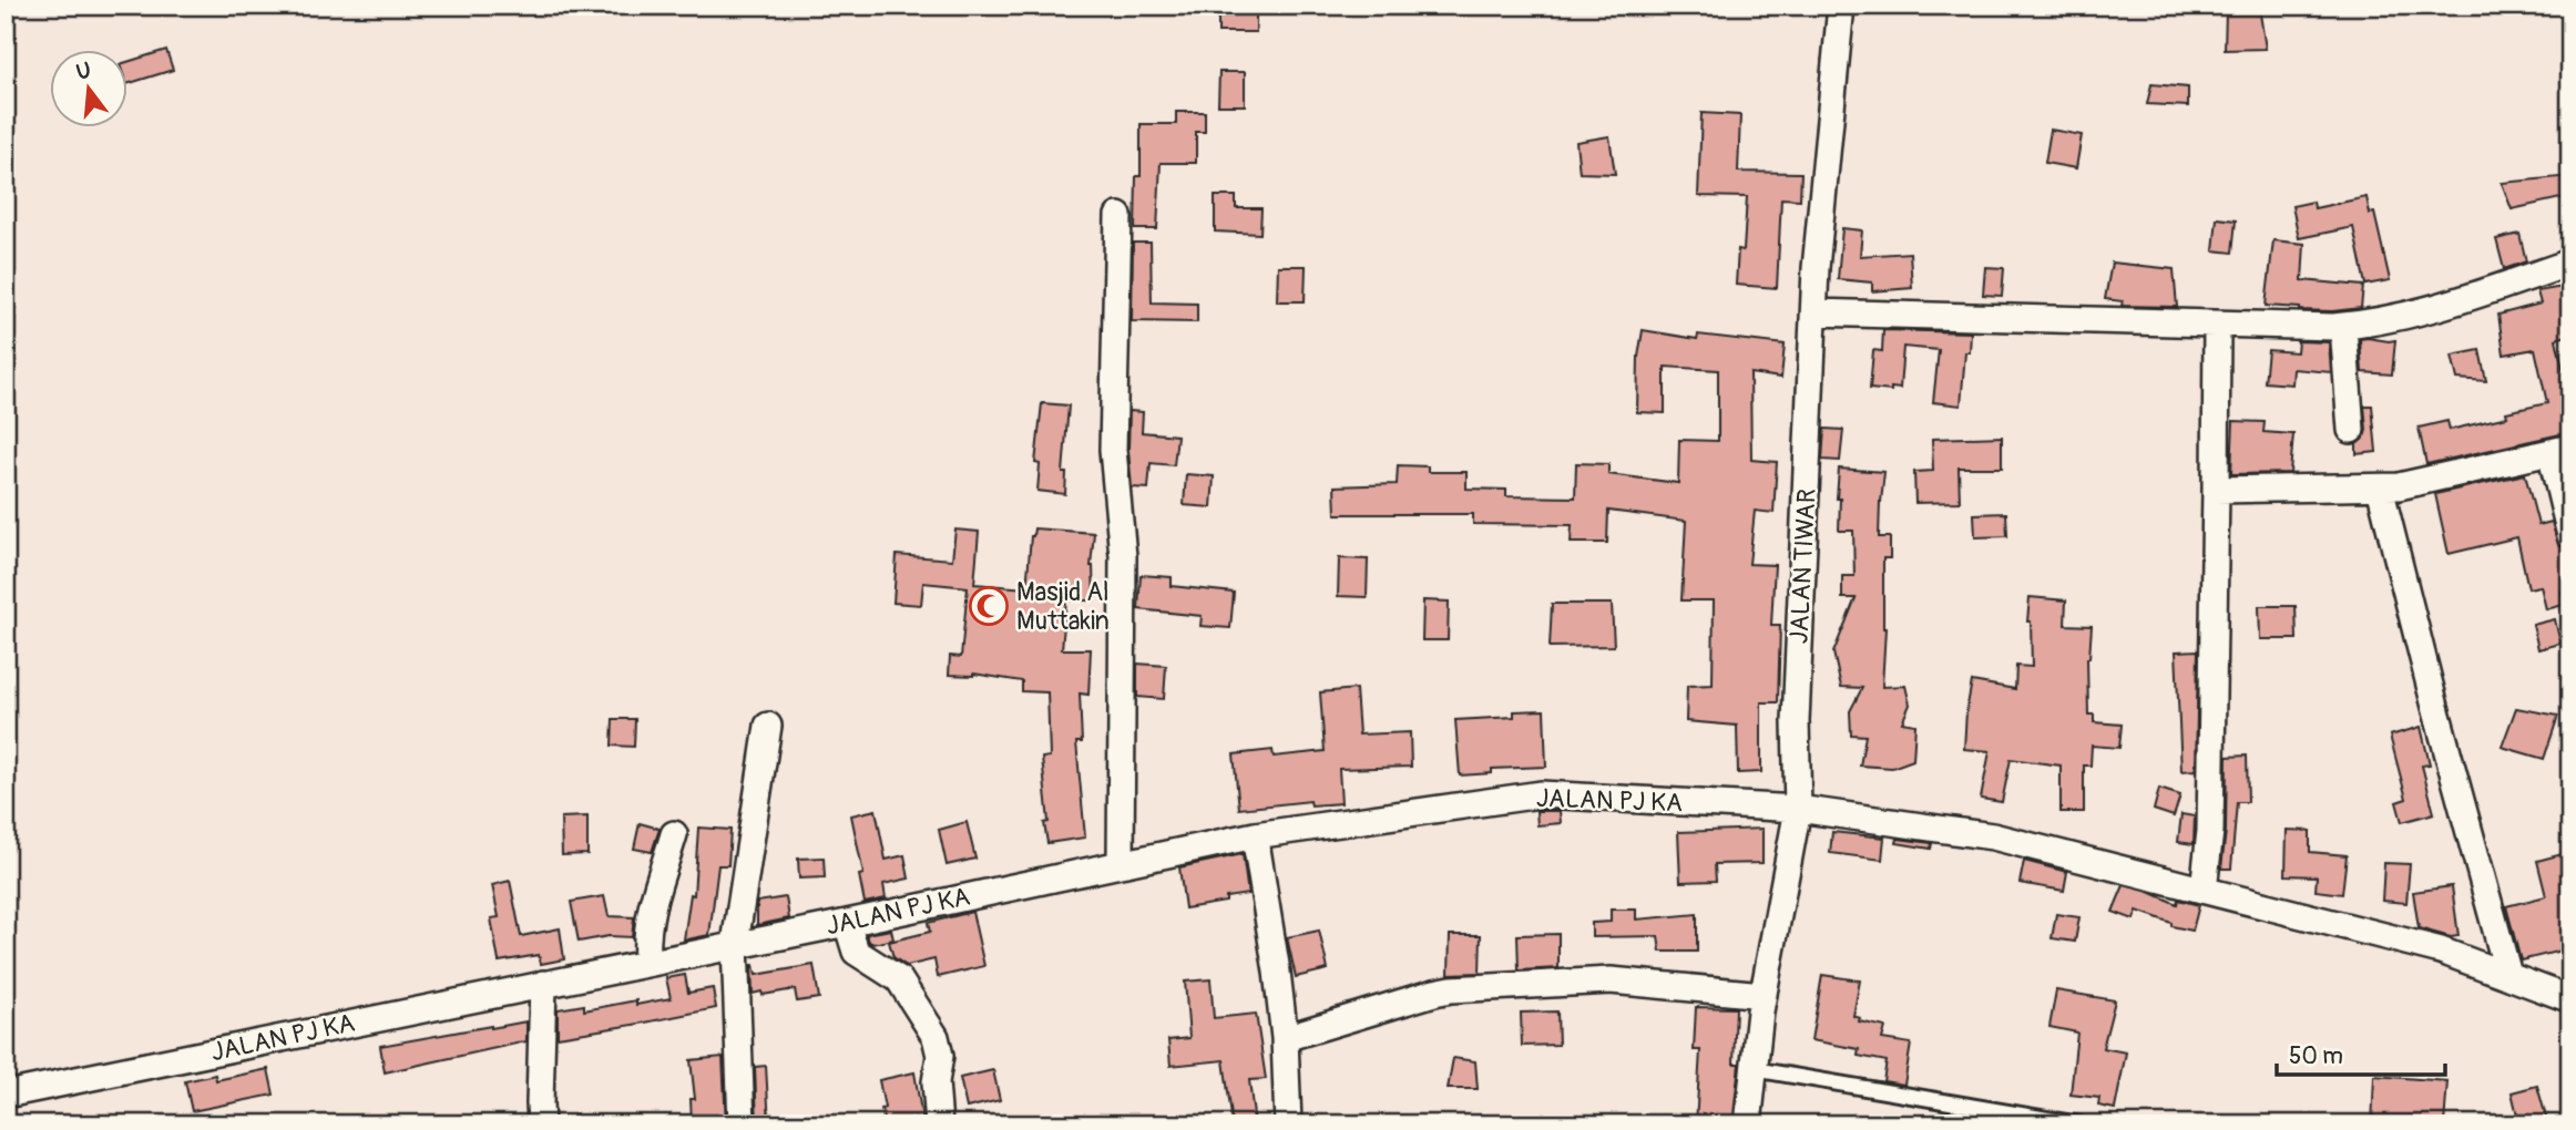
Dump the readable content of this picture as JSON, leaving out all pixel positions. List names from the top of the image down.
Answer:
{
  "streets": {
    "street": ["JALAN TIWAR", "JALAN PJ KA"]
  },
  "crossings": [
    ["JALAN TIWAR", "JALAN PJ KA"]
  ],
  "places": {
    "mosque": ["Masjid Al Muttakin"]
  },
  "scale_bar": "50 m",
  "north": "top"
}
